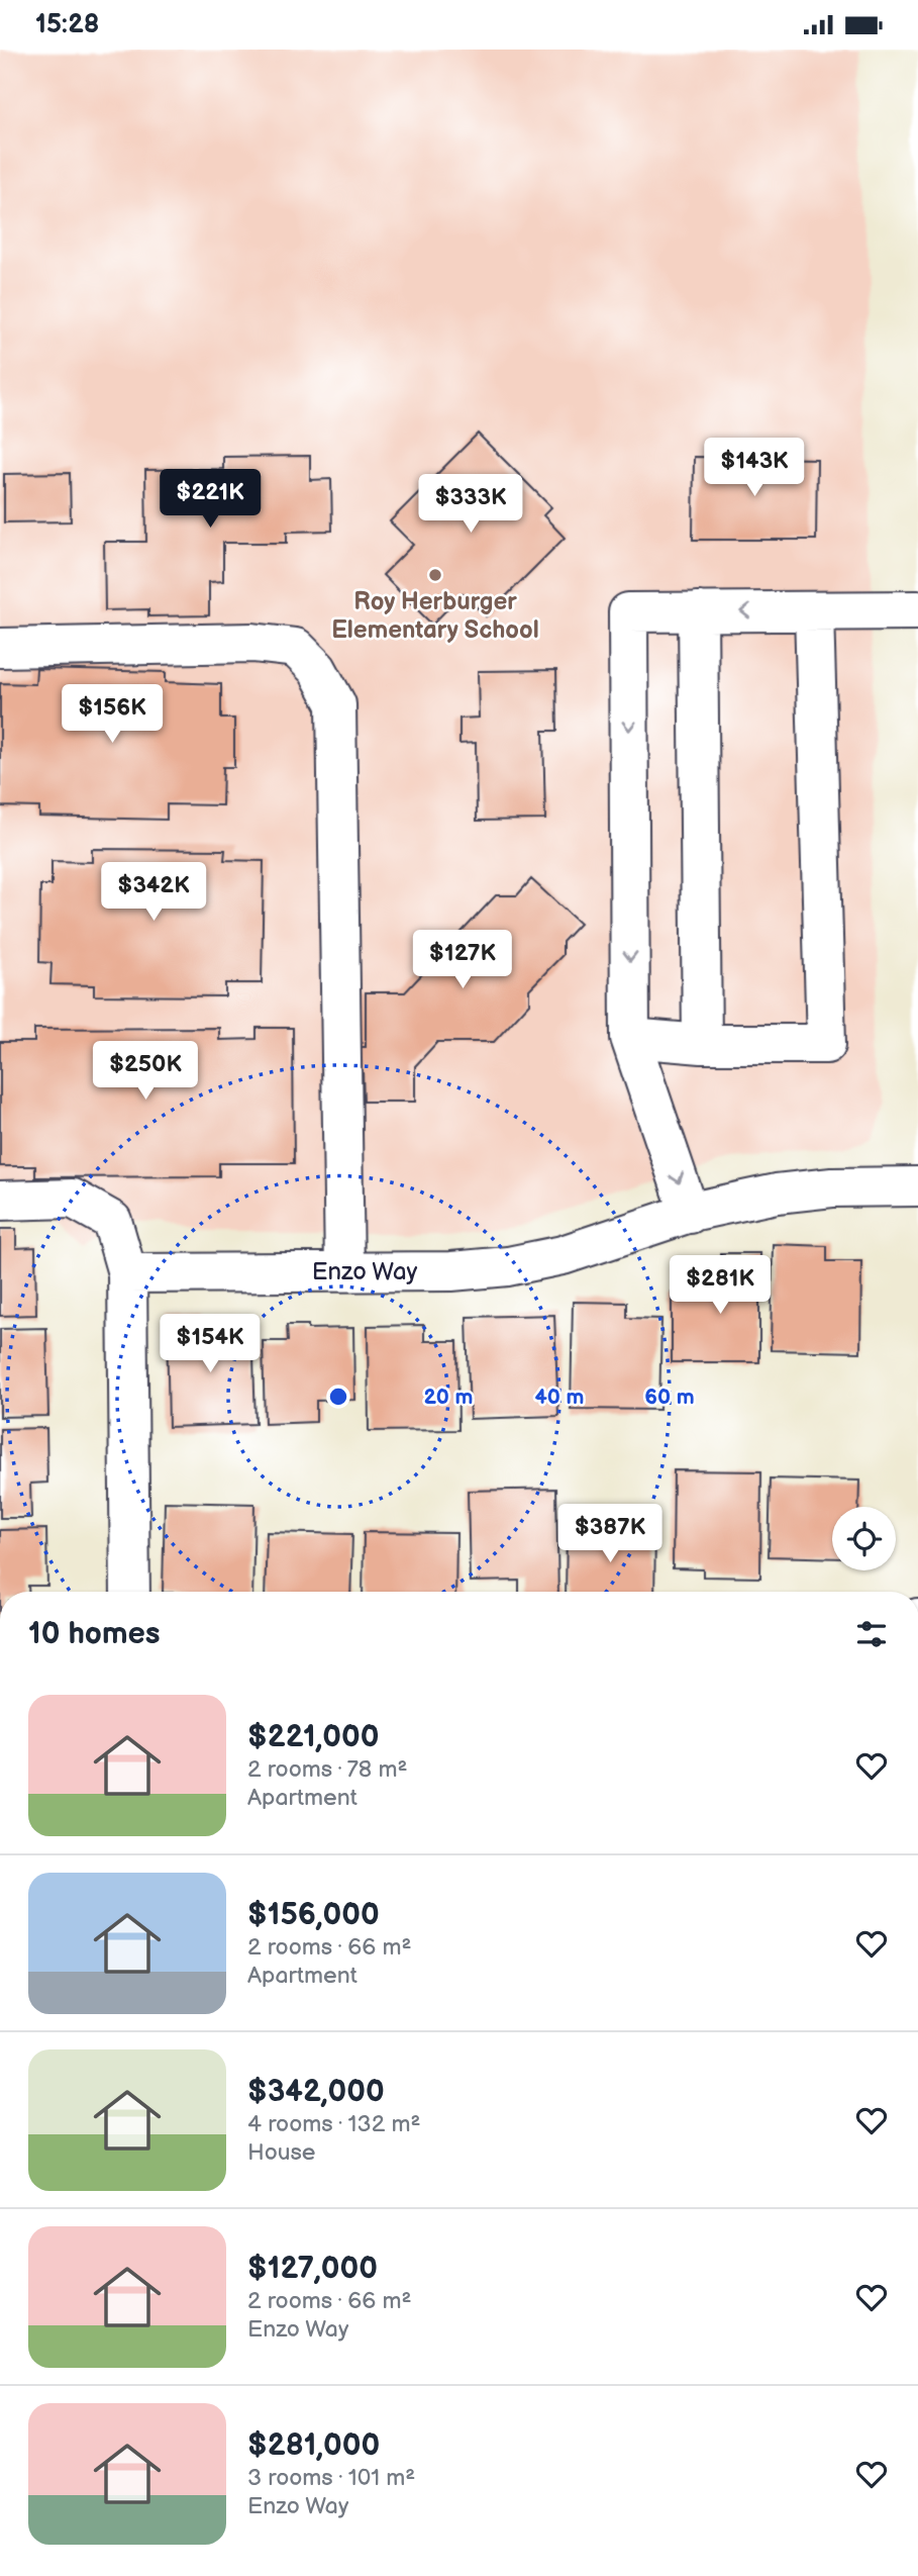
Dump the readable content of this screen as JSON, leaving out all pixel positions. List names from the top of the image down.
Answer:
{
  "streets": {
    "street": ["Enzo Way"]
  },
  "places": ["Roy Herburger Elementary School"],
  "page": {
    "status": "15:28",
    "price": [
      "$143K",
      "$221K",
      "$333K",
      "$156K",
      "$342K",
      "$127K",
      "$250K",
      "$281K",
      "$154K",
      "$387K"
    ],
    "heading": "10 homes",
    "list": [
      {
        "name": "$221,000",
        "note": "2 rooms · 78 m² · Apartment"
      },
      {
        "name": "$156,000",
        "note": "2 rooms · 66 m² · Apartment"
      },
      {
        "name": "$342,000",
        "note": "4 rooms · 132 m² · House"
      },
      {
        "name": "$127,000",
        "note": "2 rooms · 66 m² · Enzo Way"
      },
      {
        "name": "$281,000",
        "note": "3 rooms · 101 m² · Enzo Way"
      }
    ]
  },
  "rings": ["20 m", "40 m", "60 m"]
}
